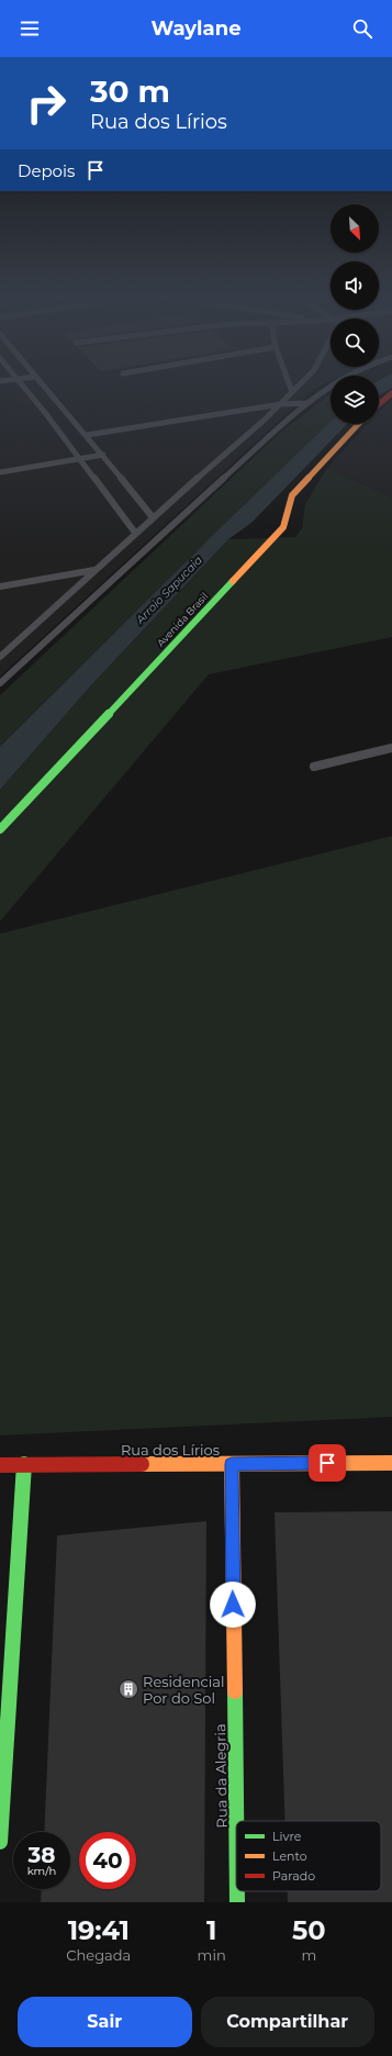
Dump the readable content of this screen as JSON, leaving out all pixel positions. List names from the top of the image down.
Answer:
{
  "streets": {
    "main road": ["Avenida Brasil", "Rua dos Lírios", "Rua da Alegria"]
  },
  "crossings": [
    ["Rua dos Lírios", "Rua da Alegria"]
  ],
  "water": ["Arroio Sapucaia"],
  "places": {
    "building": ["Residencial Por do Sol"]
  },
  "legend": ["Livre", "Lento", "Parado"],
  "north": "bottom right",
  "page": {
    "header": "Waylane",
    "turn": ["30 m", "Rua dos Lírios"],
    "then": "Depois",
    "speed": "38 km/h",
    "limit": "40",
    "eta": [
      "19:41",
      "Chegada",
      "1",
      "min",
      "50",
      "m"
    ],
    "buttons": ["Sair", "Compartilhar"]
  }
}
